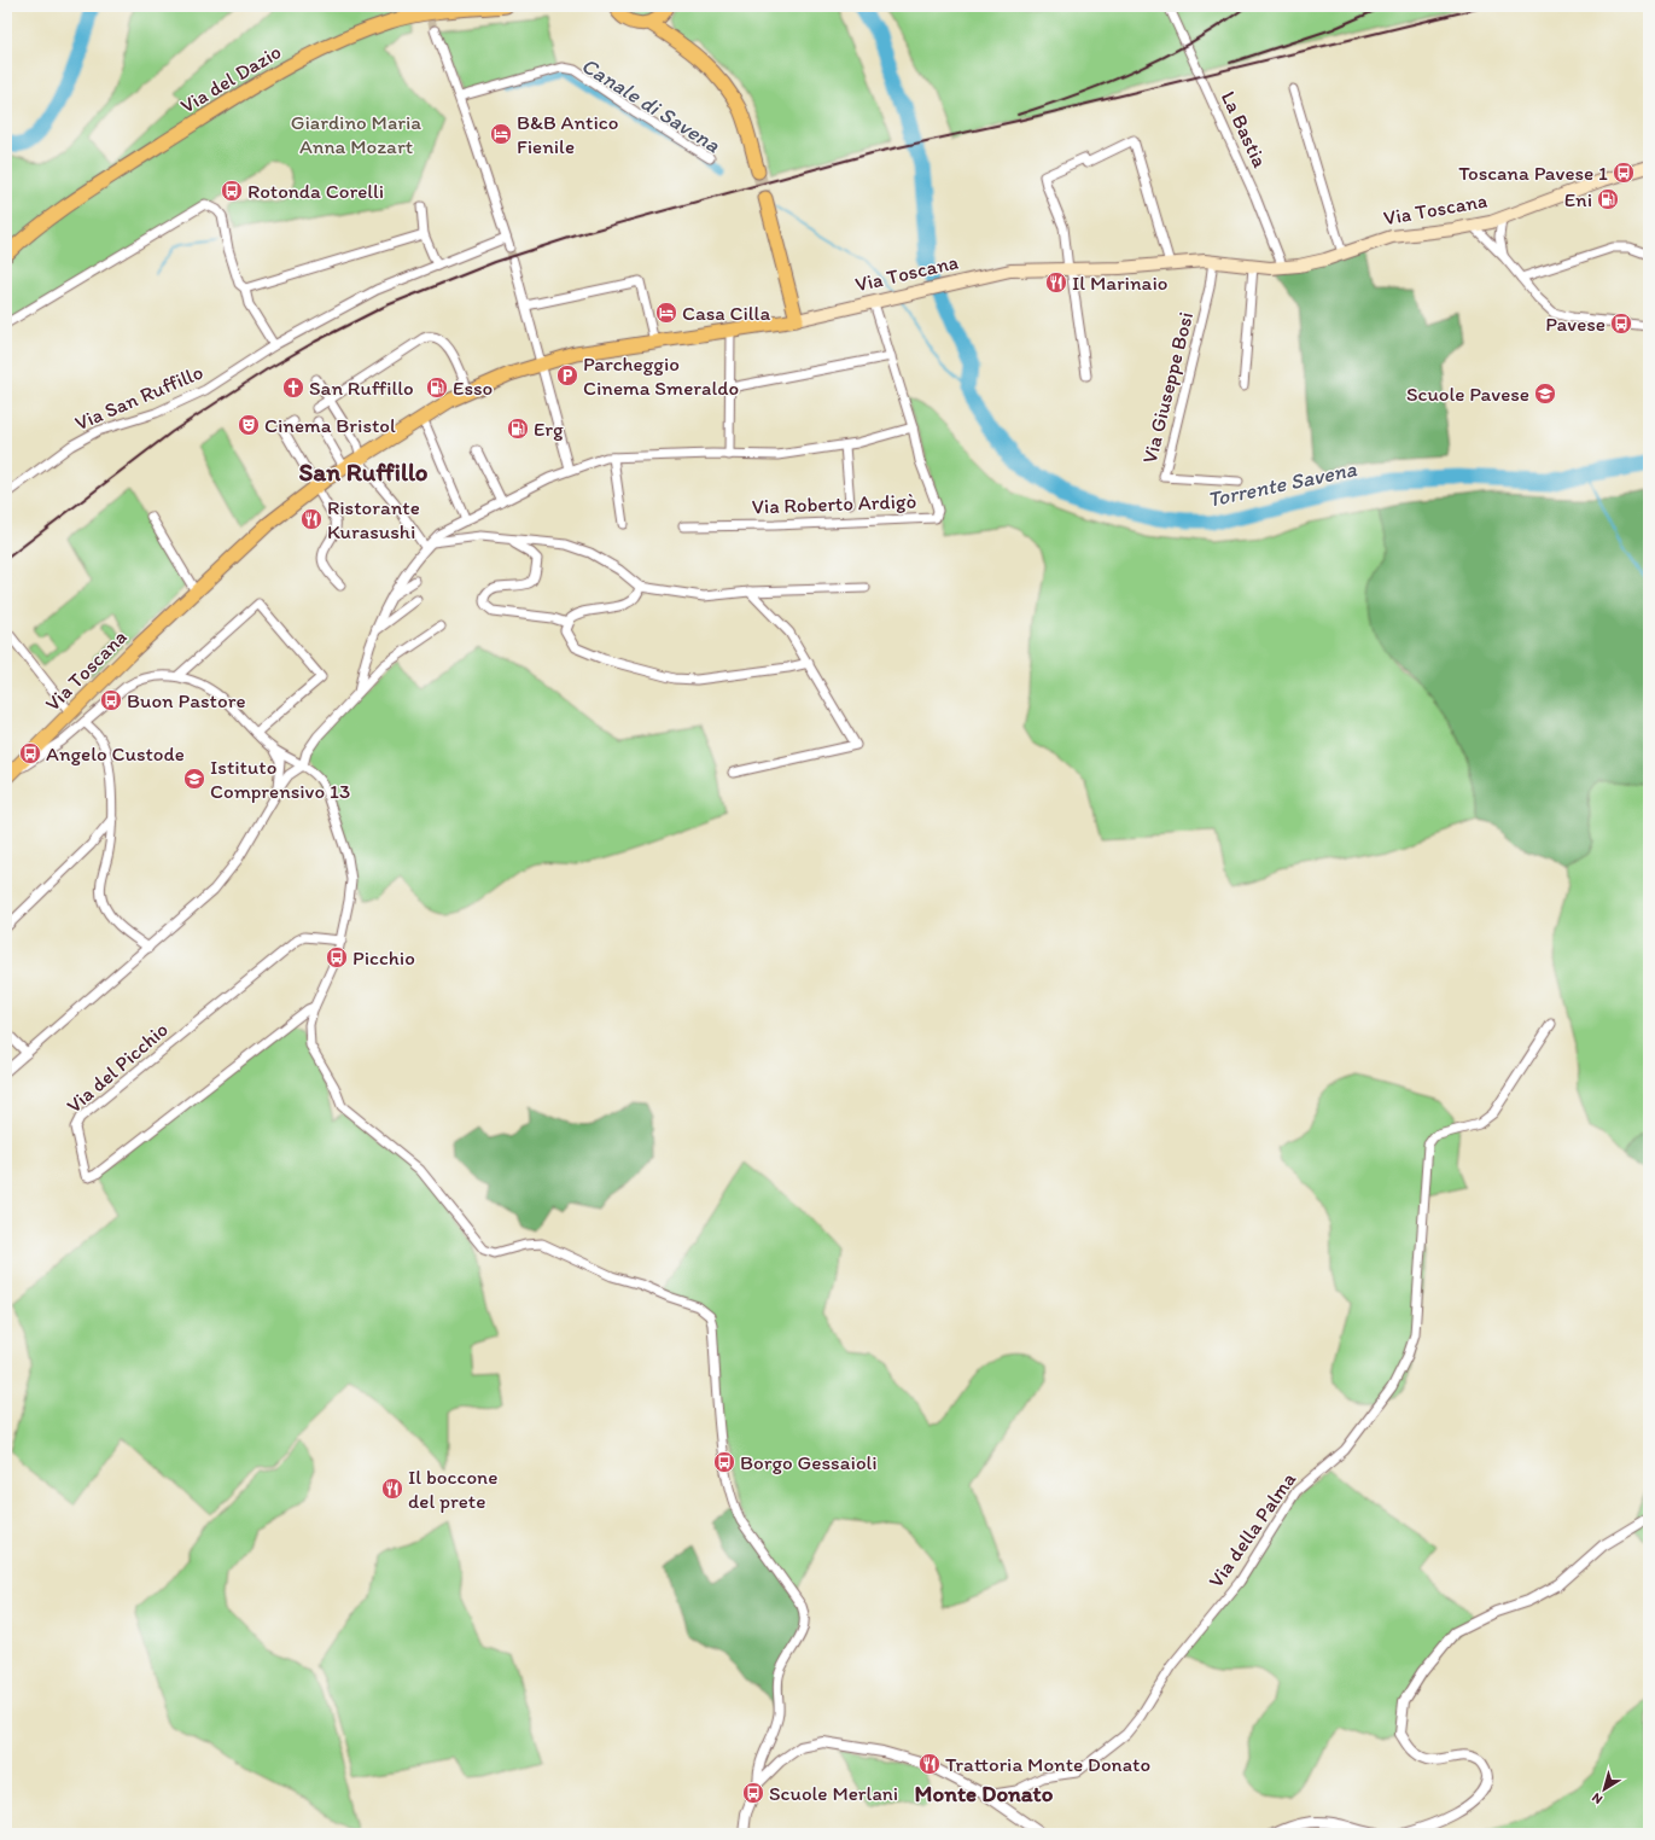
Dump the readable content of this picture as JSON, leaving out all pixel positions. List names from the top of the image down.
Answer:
{
  "streets": {
    "main road": ["Via del Dazio", "Via Toscana"],
    "street": [
      "La Bastia",
      "Via Giuseppe Bosi",
      "Via San Ruffillo",
      "Via Roberto Ardigò",
      "Via del Picchio",
      "Via della Palma"
    ]
  },
  "crossings": [
    ["La Bastia", "Via Toscana"],
    ["Via Toscana", "Via Giuseppe Bosi"],
    ["Via Toscana", "Via Roberto Ardigò"]
  ],
  "districts": ["San Ruffillo", "Monte Donato"],
  "water": ["Canale di Savena", "Torrente Savena"],
  "parks": ["Giardino Maria Anna Mozart"],
  "places": {
    "hotel": ["B&B Antico Fienile", "Casa Cilla"],
    "bus stop": [
      "Toscana Pavese 1",
      "Rotonda Corelli",
      "Pavese",
      "Buon Pastore",
      "Angelo Custode",
      "Picchio",
      "Borgo Gessaioli",
      "Scuole Merlani"
    ],
    "fuel station": ["Eni", "Esso", "Erg"],
    "restaurant": [
      "Il Marinaio",
      "Ristorante Kurasushi",
      "Il boccone del prete",
      "Trattoria Monte Donato"
    ],
    "parking": ["Parcheggio Cinema Smeraldo"],
    "church": ["San Ruffillo"],
    "school or university": ["Scuole Pavese", "Istituto Comprensivo 13"],
    "theatre": ["Cinema Bristol"]
  },
  "north": "bottom left"
}
